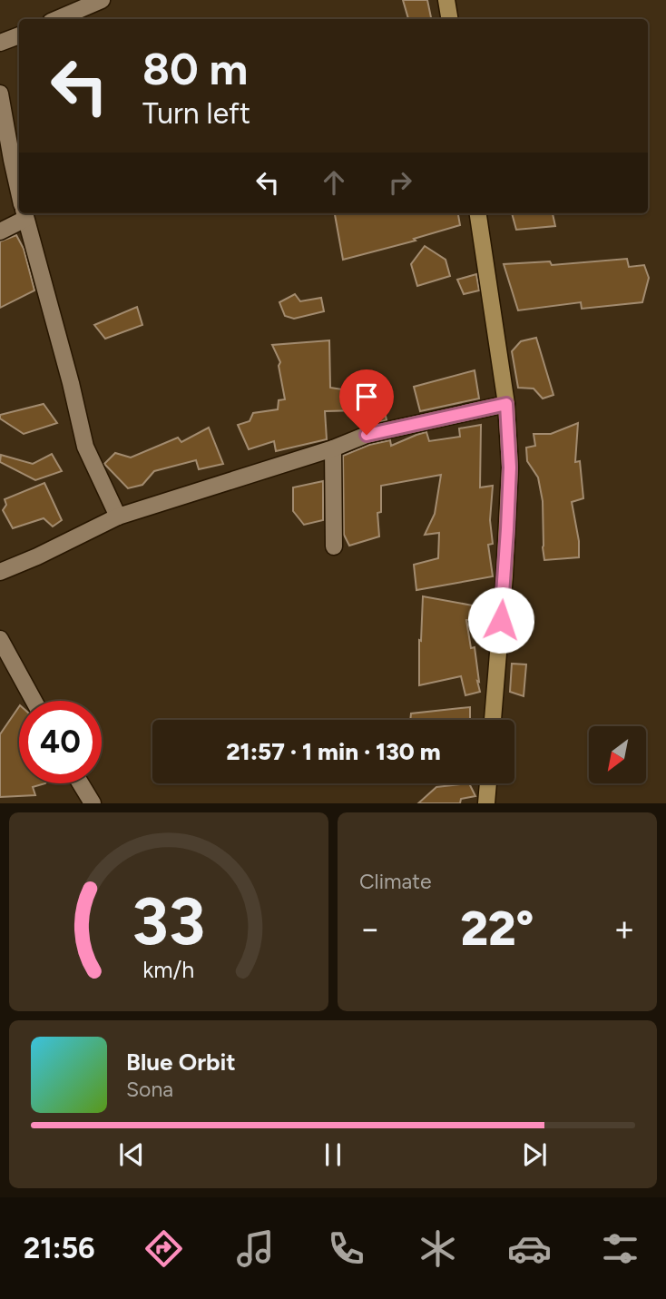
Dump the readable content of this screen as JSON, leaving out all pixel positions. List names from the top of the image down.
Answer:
{
  "north": "bottom left",
  "page": {
    "turn": ["80 m", "Turn left"],
    "limit": "40",
    "trip": "21:57 · 1 min · 130 m",
    "tile": "Climate",
    "heat": ["−", "22°", "+"],
    "song": ["Blue Orbit", "Sona"],
    "tabs": "21:56",
    "gauge": ["33", "km/h"]
  }
}
